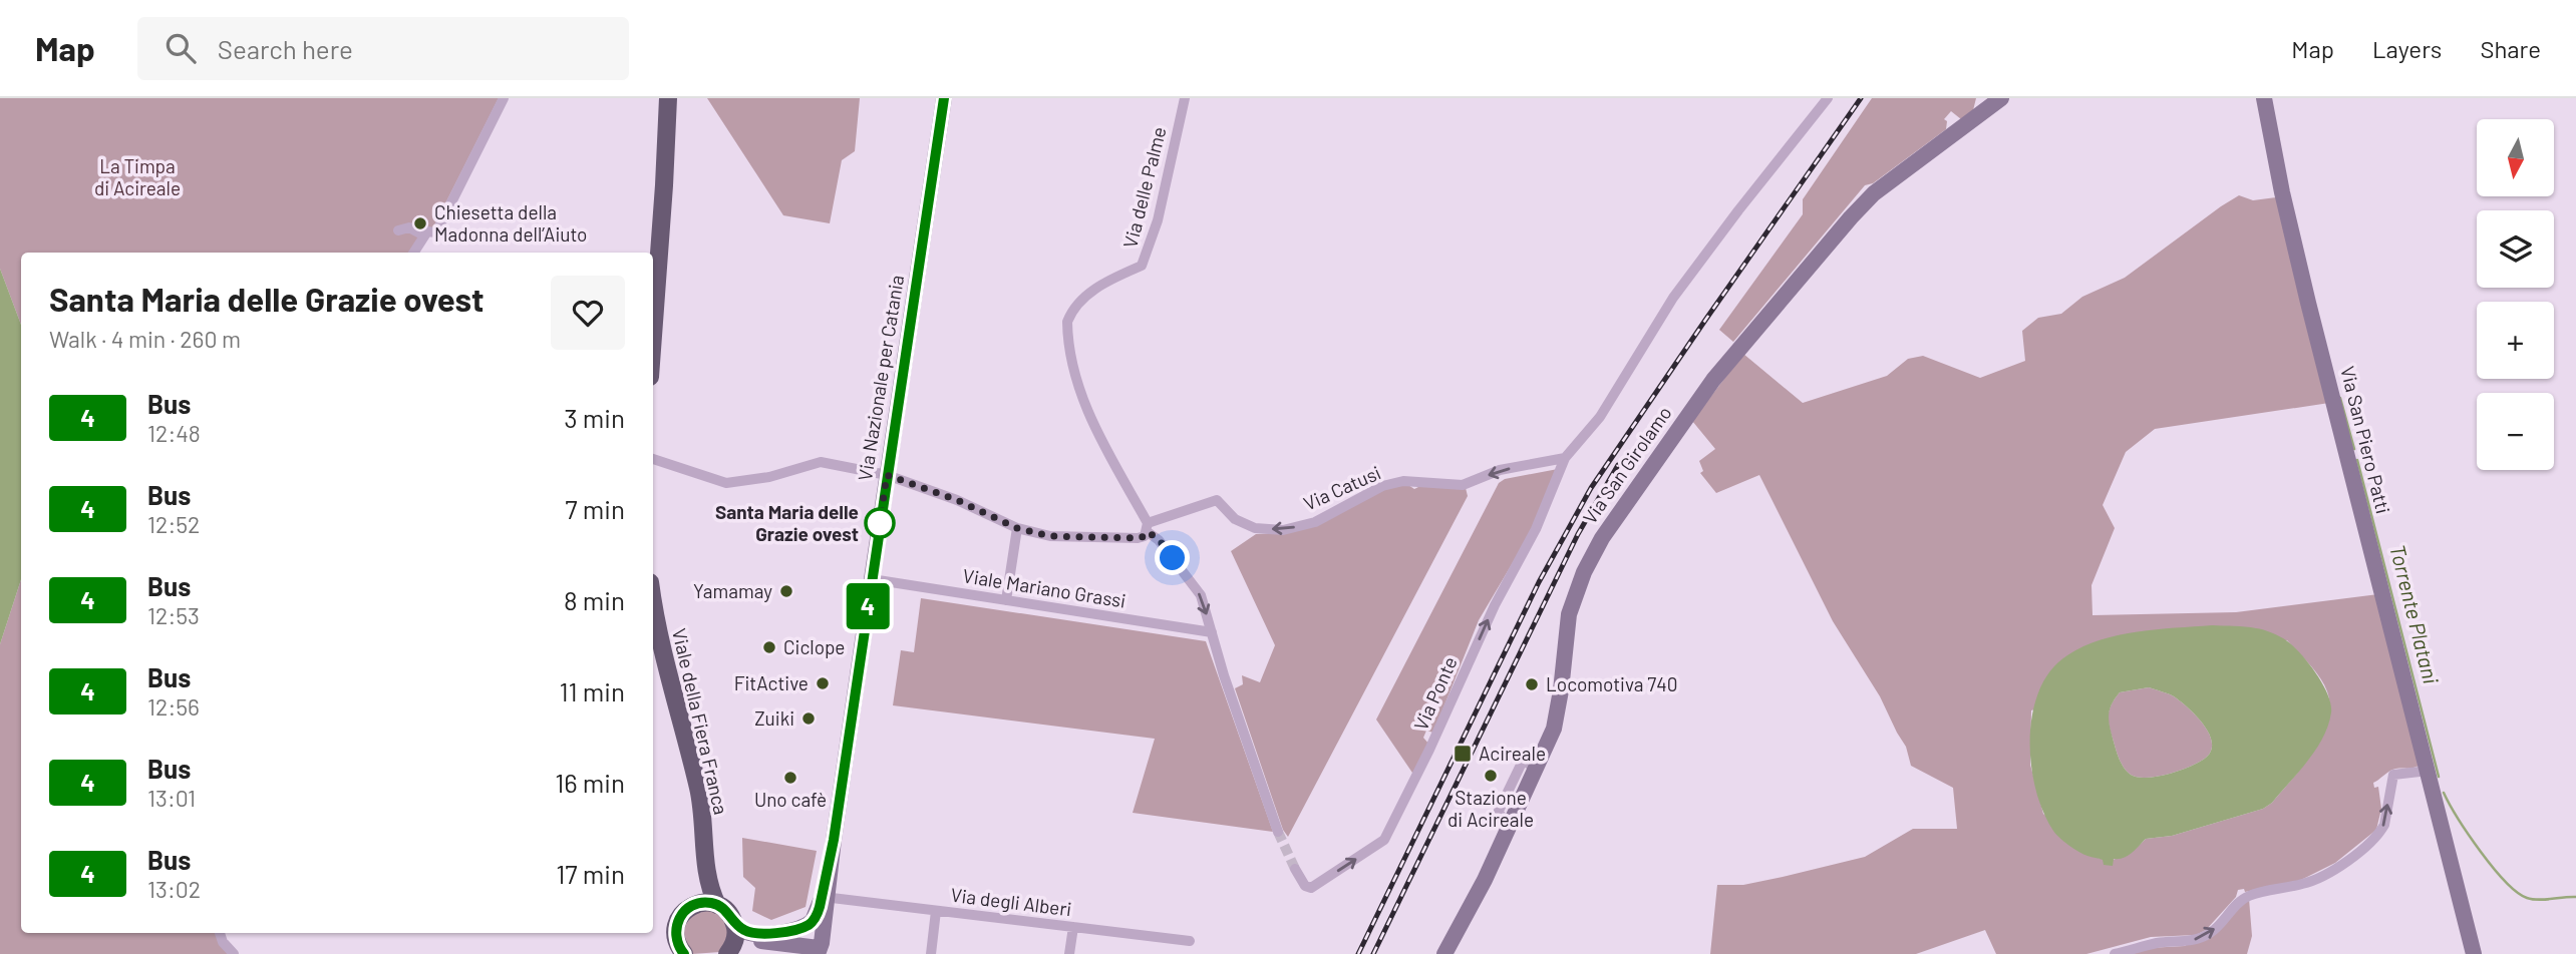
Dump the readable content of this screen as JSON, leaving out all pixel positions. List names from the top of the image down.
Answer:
{
  "streets": {
    "main road": ["Viale della Fiera Franca"],
    "street": [
      "Via delle Palme",
      "Via Nazionale per Catania",
      "Via San Piero Patti",
      "Via San Girolamo",
      "Via Catusi",
      "Viale Mariano Grassi",
      "Via Ponte",
      "Via degli Alberi"
    ]
  },
  "crossings": [
    ["Via delle Palme", "Via Catusi"],
    ["Via Nazionale per Catania", "Via Catusi"],
    ["Via Nazionale per Catania", "Viale Mariano Grassi"],
    ["Via Nazionale per Catania", "Via degli Alberi"],
    ["Via Catusi", "Via Ponte"]
  ],
  "one_way": ["Via Catusi", "Via Ponte"],
  "water": ["Torrente Platani"],
  "parks": ["La Timpa di Acireale"],
  "places": {
    "other": [
      "Chiesetta della Madonna dell’Aiuto",
      "Santa Maria delle Grazie ovest",
      "Yamamay",
      "Ciclope",
      "FitActive",
      "Locomotiva 740",
      "Zuiki",
      "Stazione di Acireale",
      "Uno cafè"
    ],
    "transit": ["Acireale"]
  },
  "lines": ["bus line 4"],
  "north": "bottom",
  "page": {
    "header": "Map",
    "search": "Search here",
    "nav": ["Map", "Layers", "Share"],
    "on_map": "4",
    "map_buttons": ["+", "−"],
    "heading": ["Santa Maria delle Grazie ovest", "Walk · 4 min · 260 m"],
    "list": [
      {
        "mark": "4",
        "name": "Bus",
        "note": "12:48",
        "value": "3 min"
      },
      {
        "mark": "4",
        "name": "Bus",
        "note": "12:52",
        "value": "7 min"
      },
      {
        "mark": "4",
        "name": "Bus",
        "note": "12:53",
        "value": "8 min"
      },
      {
        "mark": "4",
        "name": "Bus",
        "note": "12:56",
        "value": "11 min"
      },
      {
        "mark": "4",
        "name": "Bus",
        "note": "13:01",
        "value": "16 min"
      },
      {
        "mark": "4",
        "name": "Bus",
        "note": "13:02",
        "value": "17 min"
      }
    ]
  }
}
